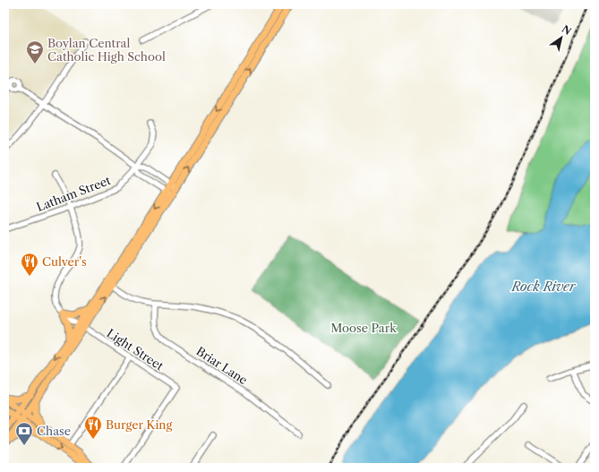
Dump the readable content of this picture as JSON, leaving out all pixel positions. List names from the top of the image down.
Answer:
{
  "streets": {
    "street": ["Latham Street", "Light Street", "Briar Lane"]
  },
  "water": ["Rock River"],
  "parks": ["Moose Park"],
  "places": {
    "school or university": ["Boylan Central Catholic High School"],
    "restaurant": ["Culver's", "Burger King"],
    "bank": ["Chase"]
  },
  "north": "top right"
}
